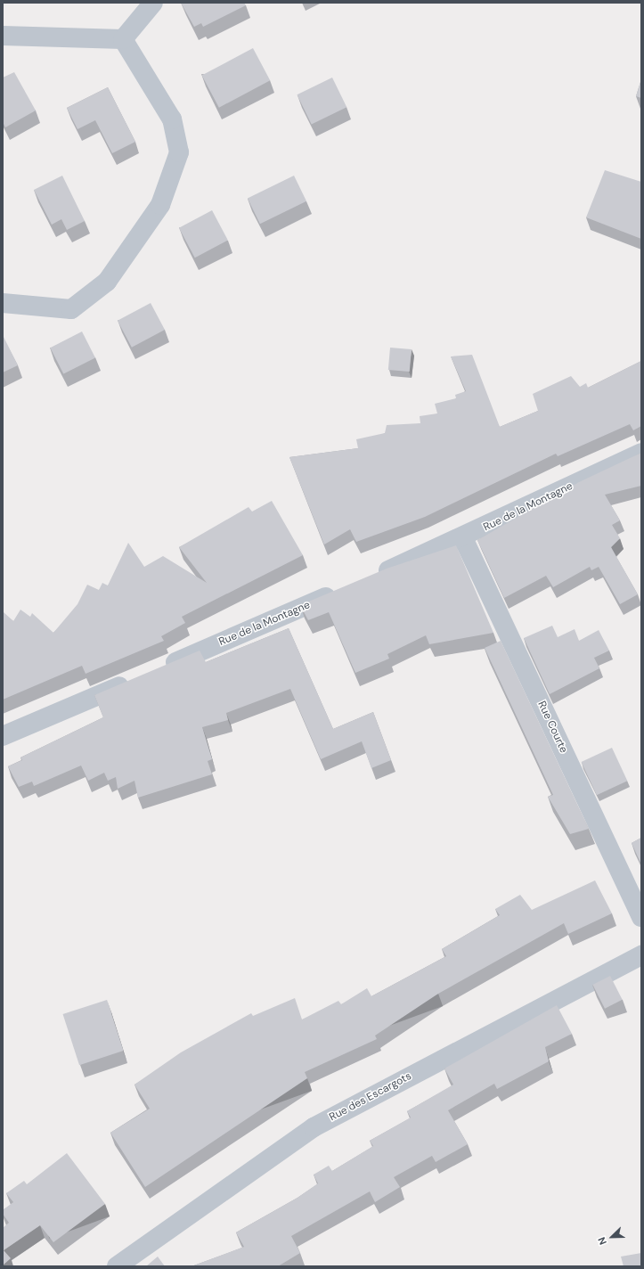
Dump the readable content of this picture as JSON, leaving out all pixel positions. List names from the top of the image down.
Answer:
{
  "streets": {
    "street": ["Rue de la Montagne", "Rue Courte", "Rue des Escargots"]
  },
  "crossings": [
    ["Rue de la Montagne", "Rue Courte"]
  ],
  "north": "bottom left"
}
